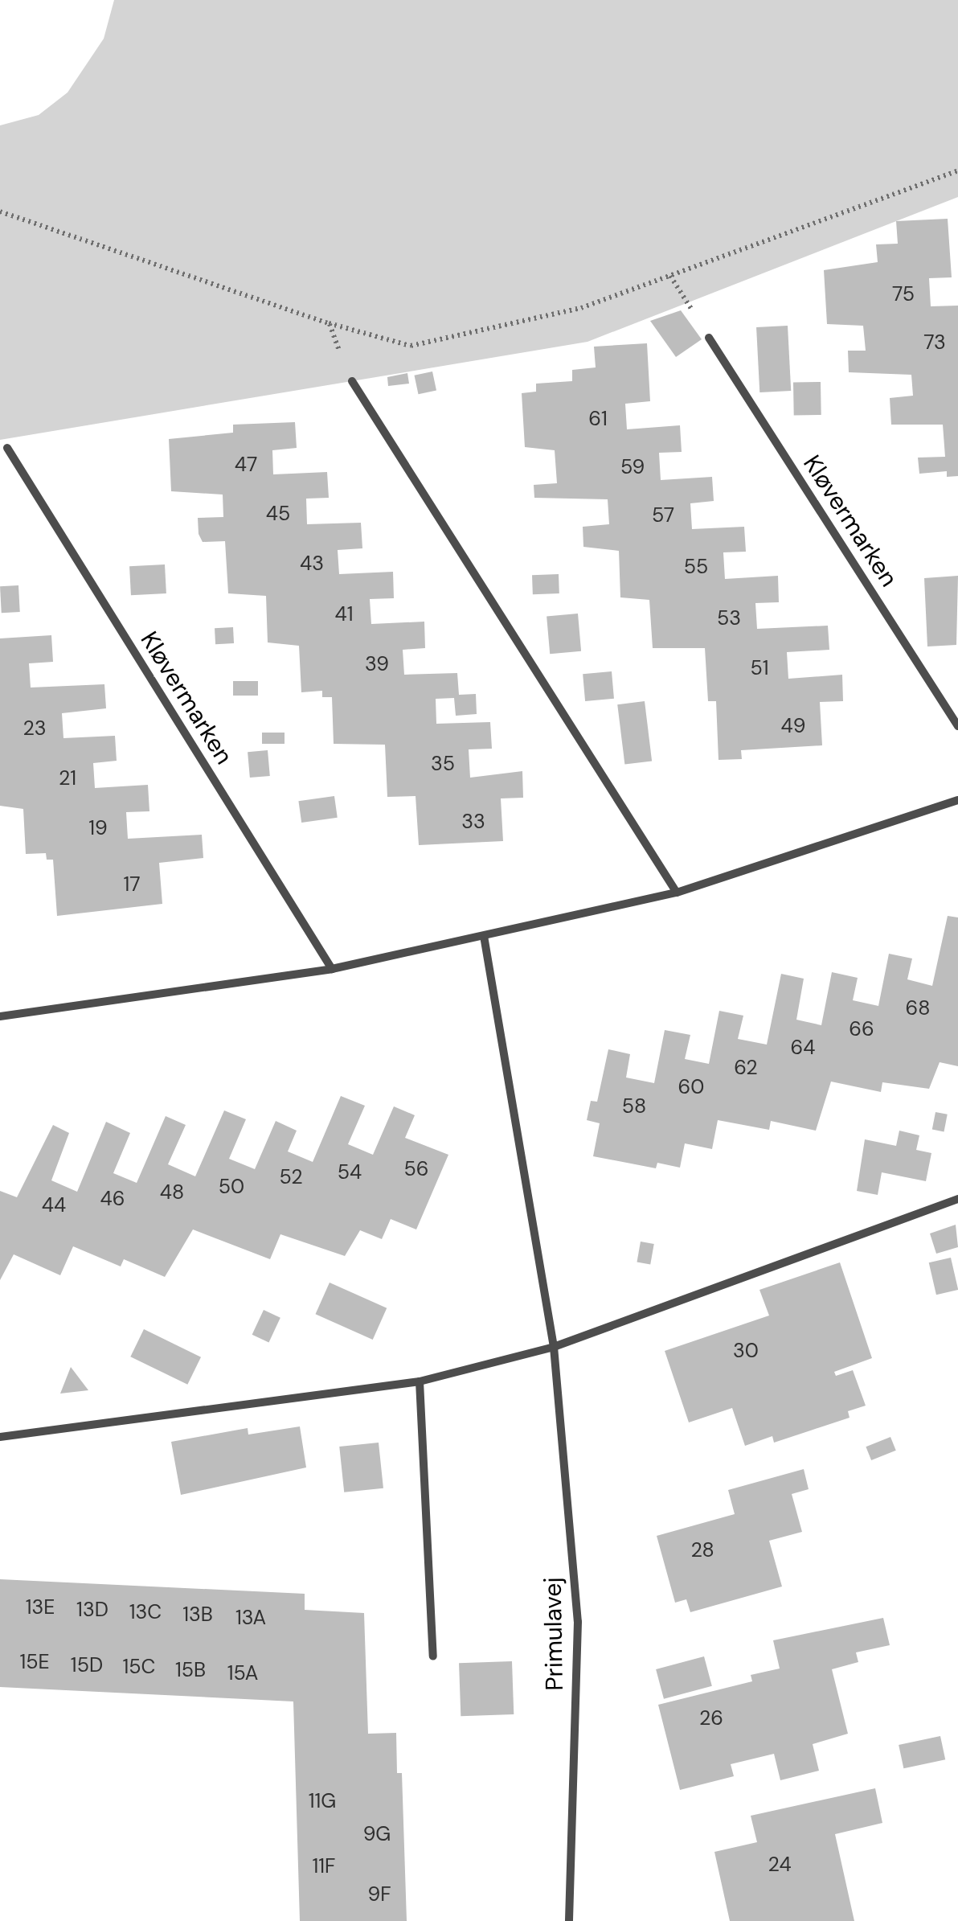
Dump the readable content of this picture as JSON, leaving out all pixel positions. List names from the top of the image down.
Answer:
{
  "streets": {
    "street": ["Kløvermarken", "Primulavej"]
  },
  "house_numbers": [
    "75",
    "73",
    "61",
    "47",
    "59",
    "45",
    "57",
    "43",
    "55",
    "41",
    "53",
    "39",
    "51",
    "49",
    "23",
    "35",
    "21",
    "33",
    "19",
    "17",
    "68",
    "66",
    "64",
    "62",
    "60",
    "58",
    "56",
    "54",
    "52",
    "50",
    "48",
    "46",
    "44",
    "30",
    "28",
    "13E",
    "13D",
    "13C",
    "13B",
    "13A",
    "15E",
    "15D",
    "15C",
    "15B",
    "15A",
    "26",
    "11G",
    "9G",
    "24",
    "11F",
    "9F"
  ]
}
